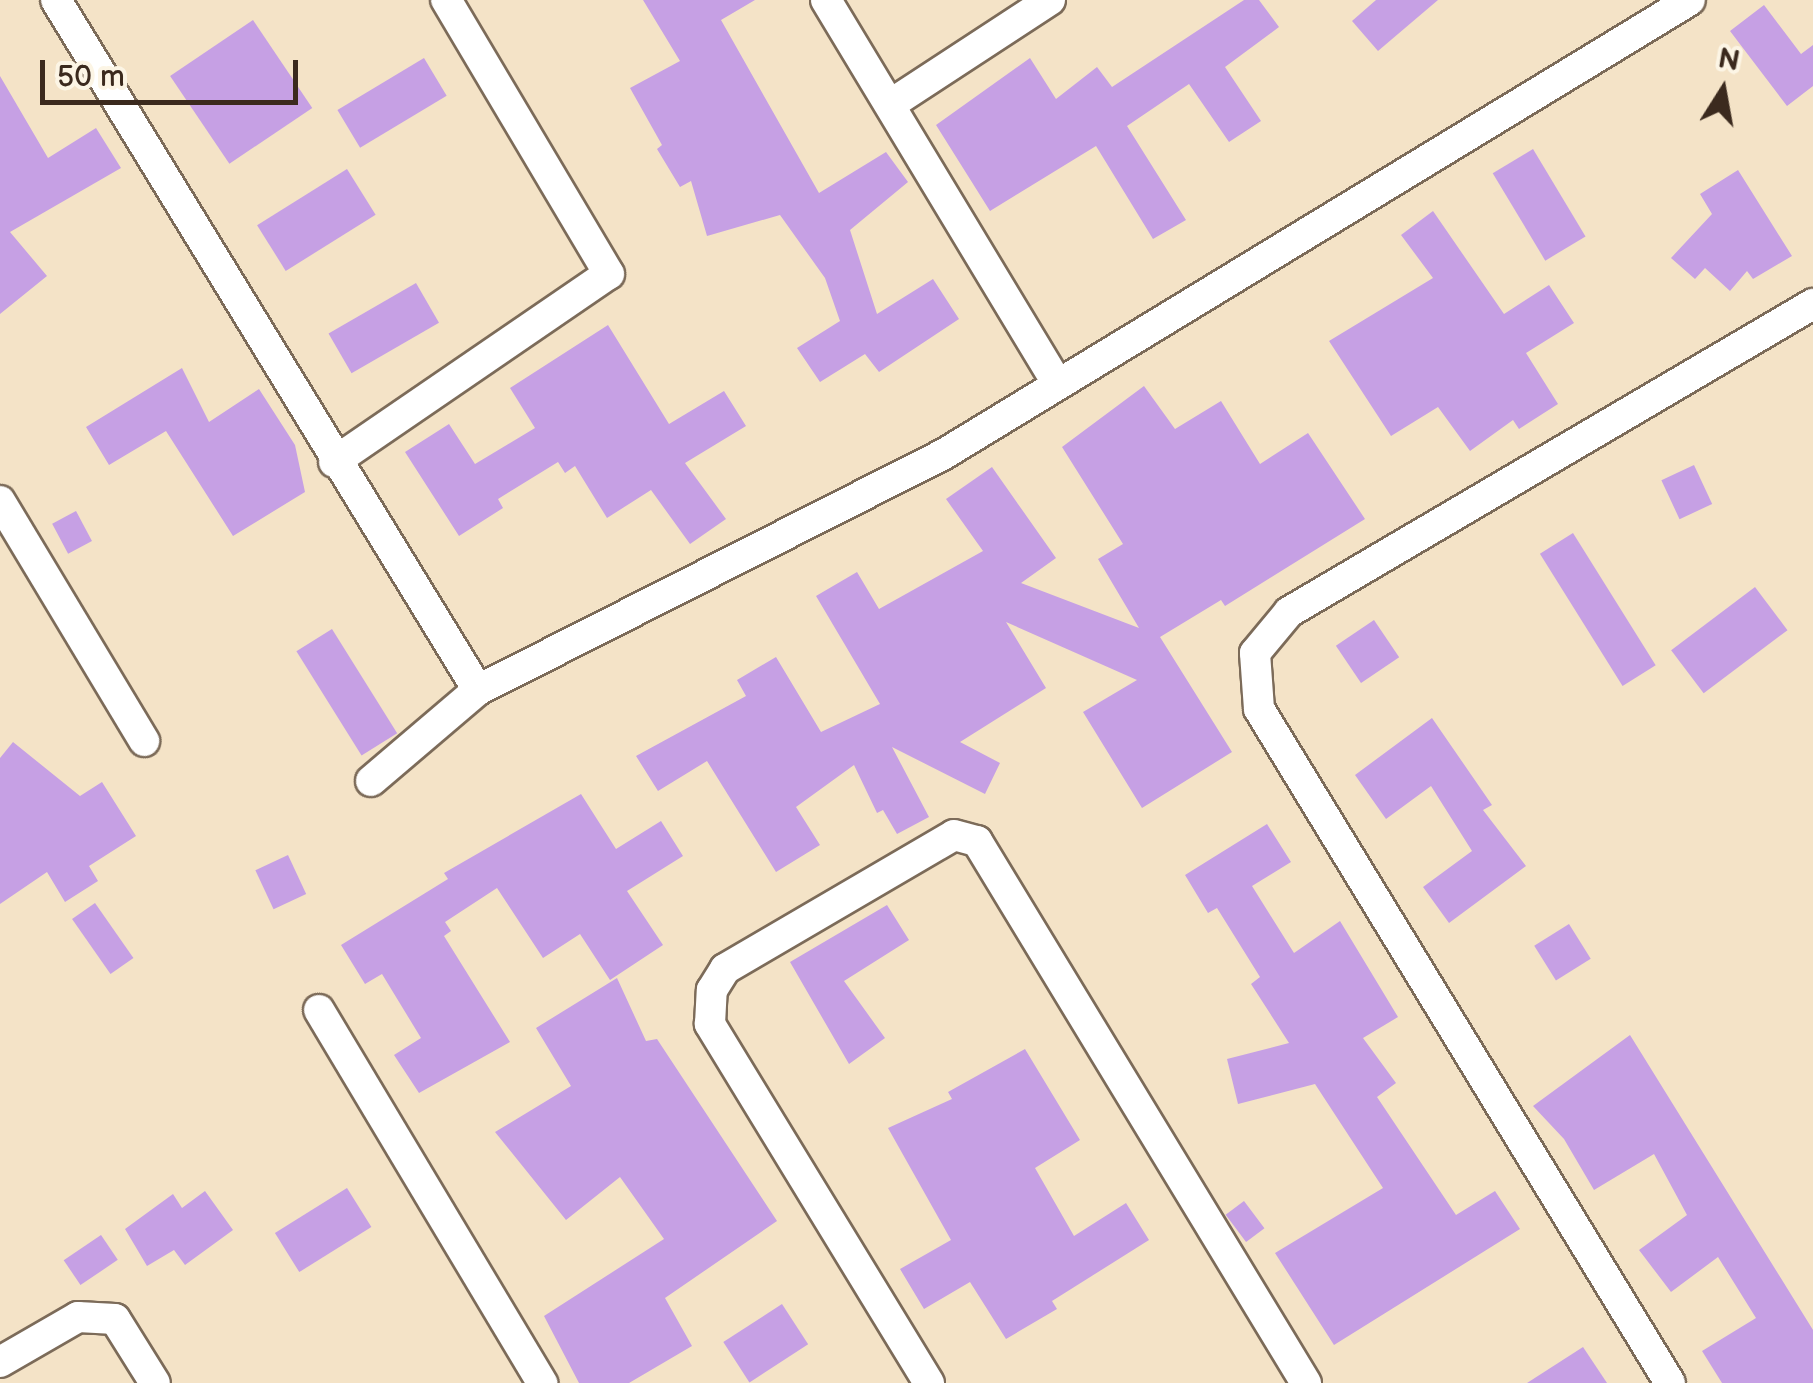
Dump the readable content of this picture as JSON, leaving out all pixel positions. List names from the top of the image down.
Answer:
{
  "scale_bar": "50 m",
  "north": "top"
}
